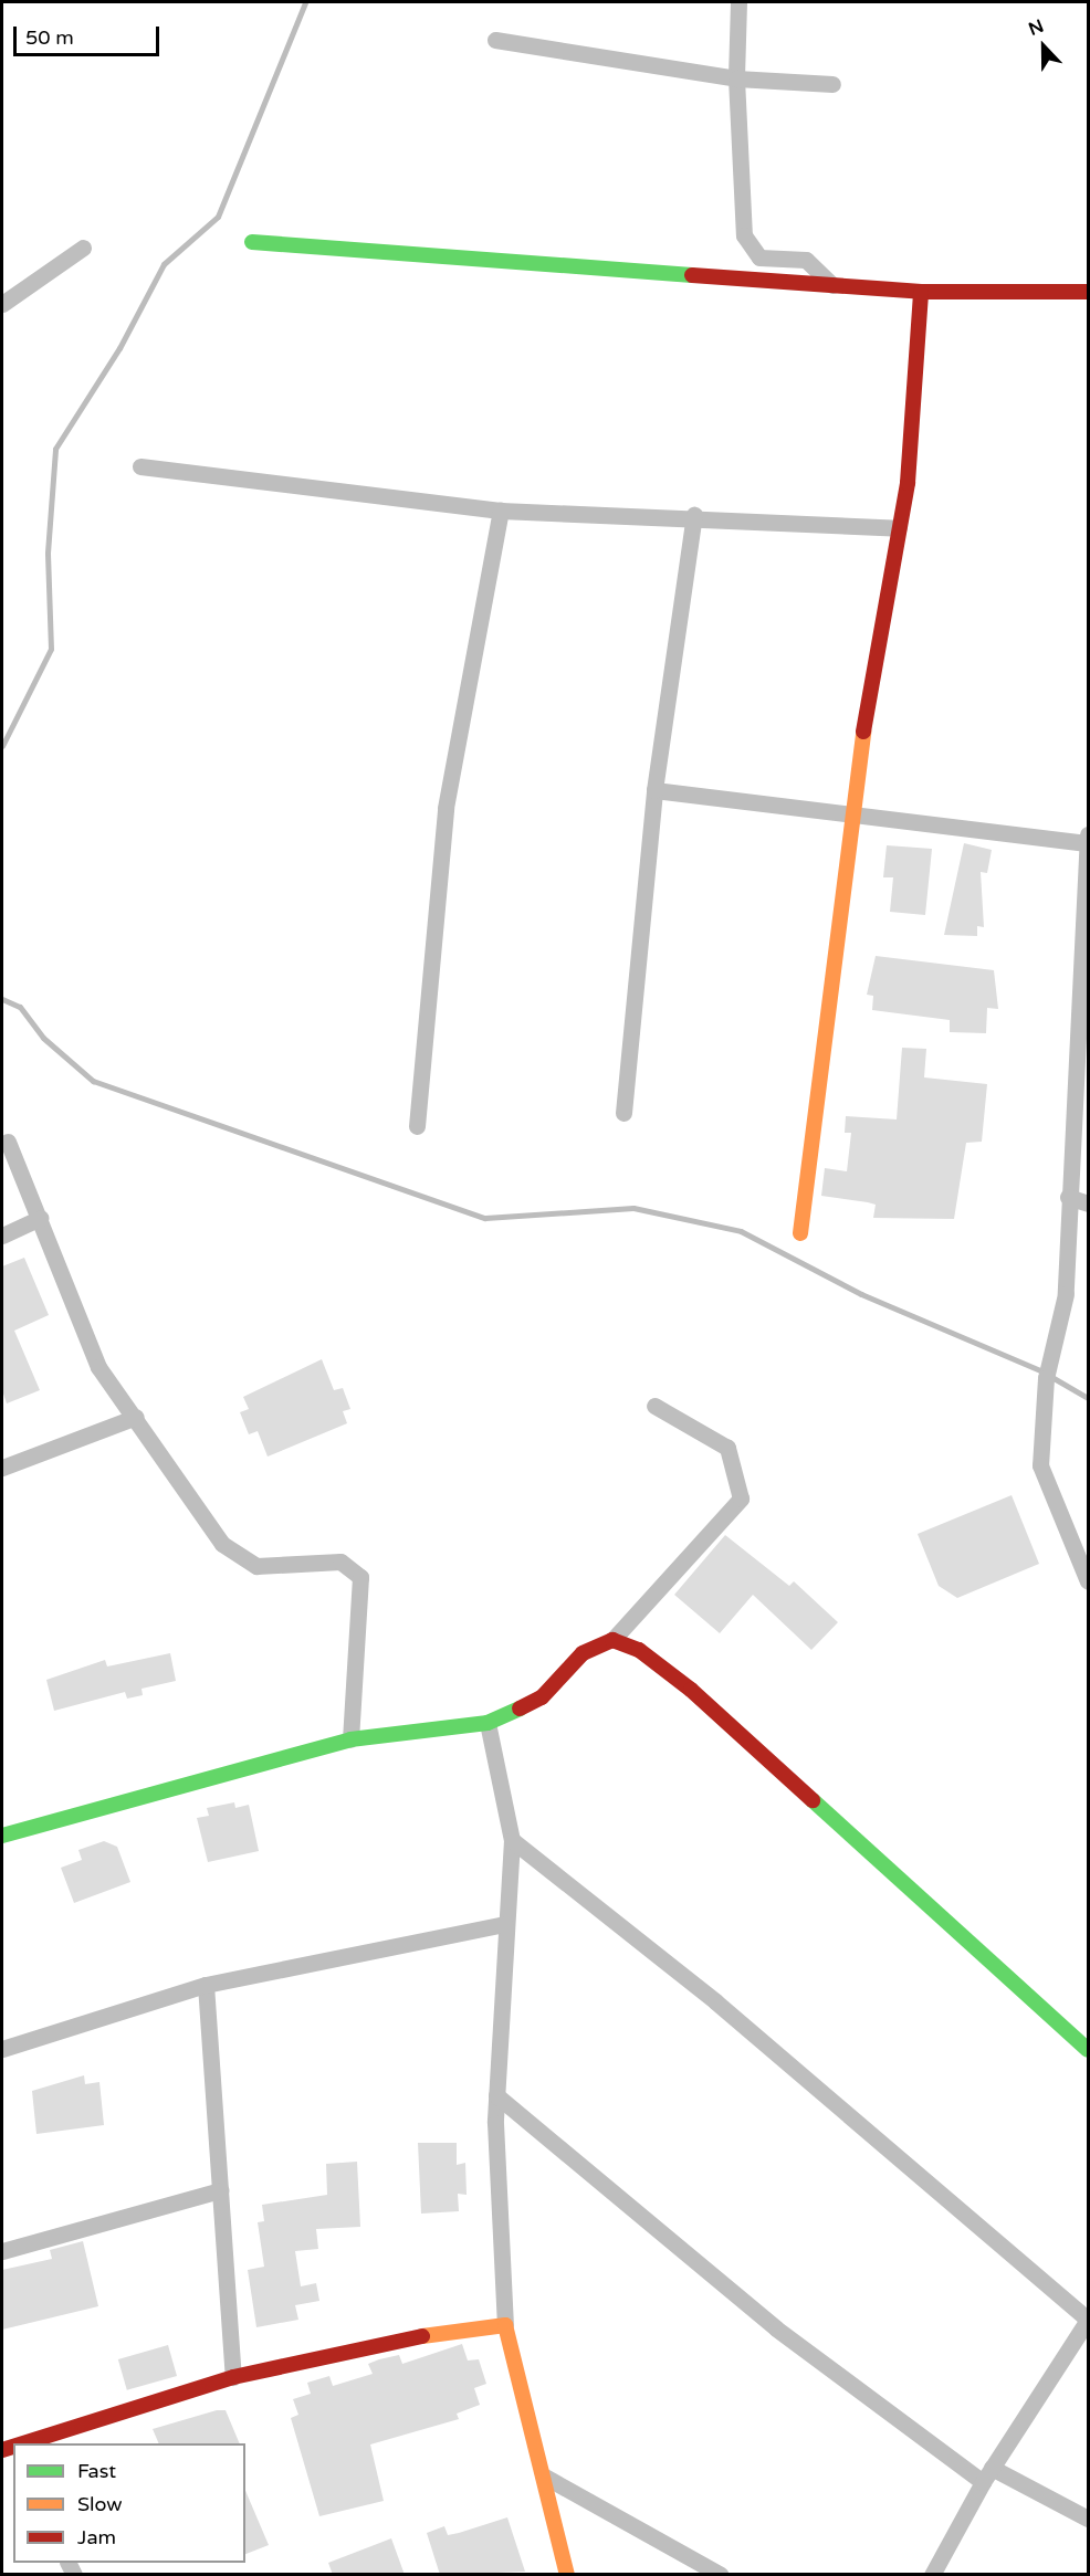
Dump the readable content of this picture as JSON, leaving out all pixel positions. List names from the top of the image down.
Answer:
{
  "legend": ["Fast", "Slow", "Jam"],
  "scale_bar": "50 m",
  "north": "top"
}
